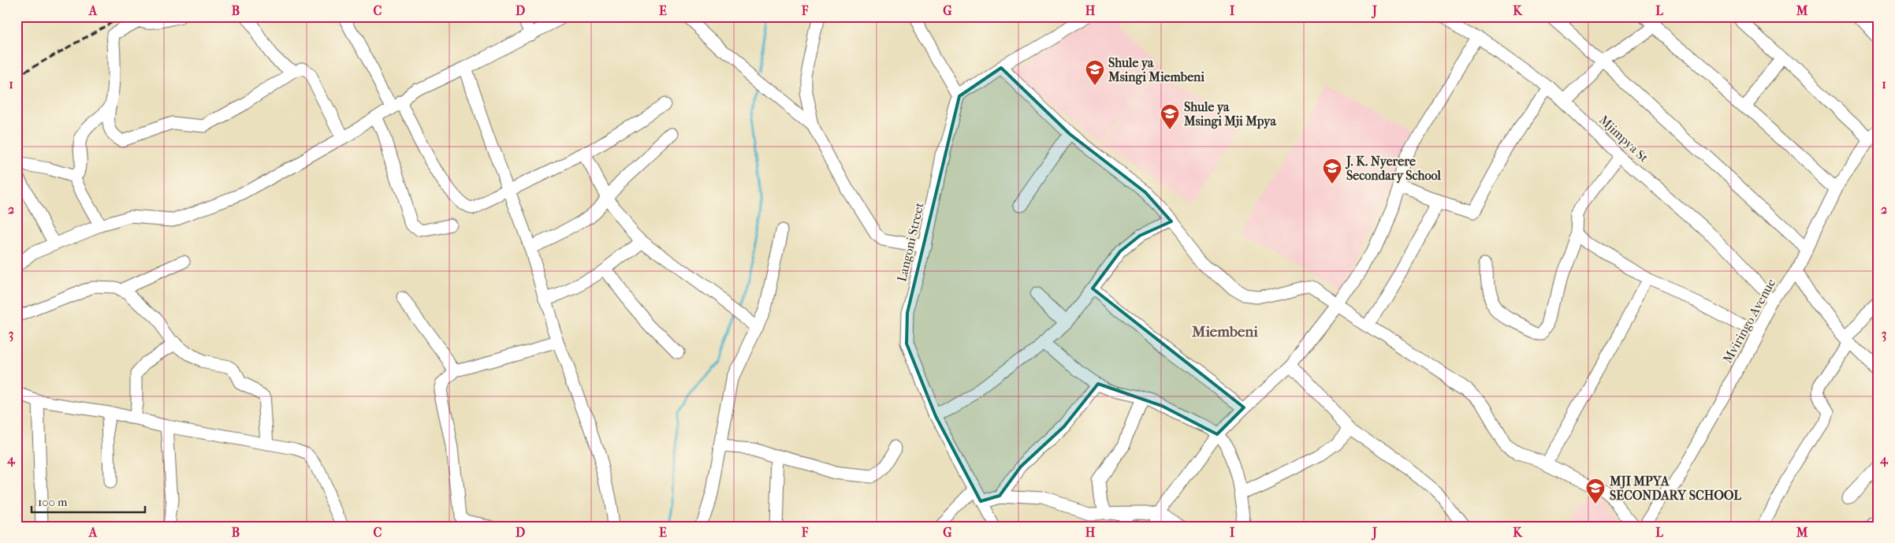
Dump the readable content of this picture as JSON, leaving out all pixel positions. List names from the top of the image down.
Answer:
{
  "streets": {
    "street": ["Mjimpya St", "Langoni Street", "Mviringo Avenue"]
  },
  "crossings": [
    ["Mjimpya St", "Mviringo Avenue"]
  ],
  "districts": ["Miembeni"],
  "places": {
    "school or university": [
      "Shule ya Msingi Miembeni",
      "Shule ya Msingi Mji Mpya",
      "J. K. Nyerere Secondary School",
      "MJI MPYA SECONDARY SCHOOL"
    ]
  },
  "scale_bar": "100 m",
  "grid": {
    "columns": [
      "A",
      "B",
      "C",
      "D",
      "E",
      "F",
      "G",
      "H",
      "I",
      "J",
      "K",
      "L",
      "M"
    ],
    "rows": [
      "1",
      "2",
      "3",
      "4"
    ]
  }
}
